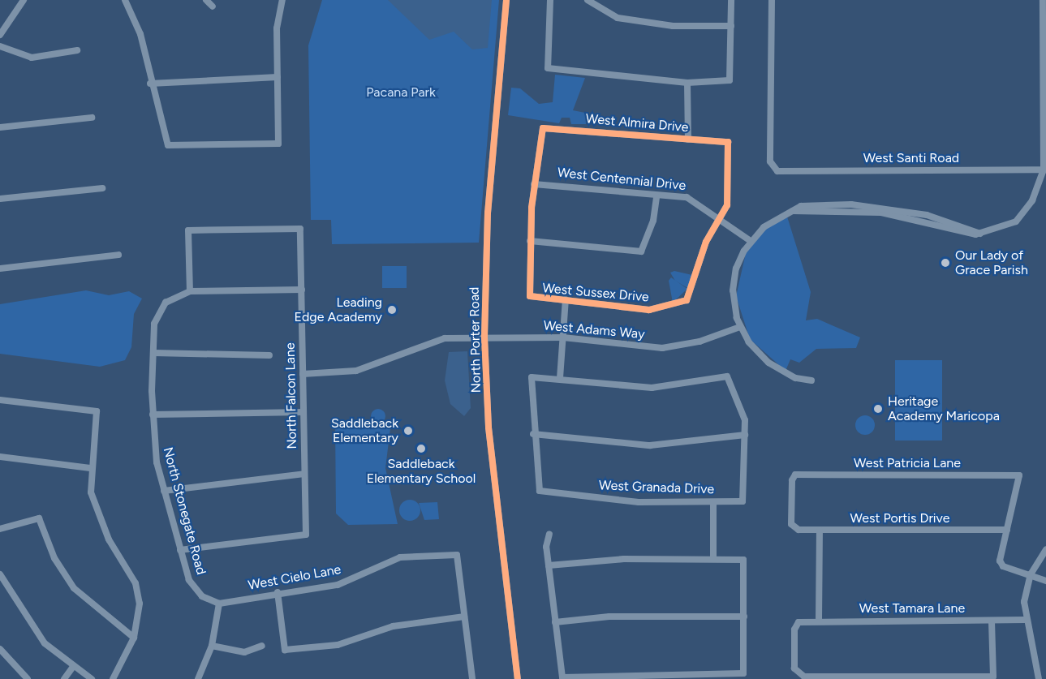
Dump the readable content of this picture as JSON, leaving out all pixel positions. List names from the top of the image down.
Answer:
{
  "streets": {
    "street": [
      "West Almira Drive",
      "West Santi Road",
      "West Centennial Drive",
      "West Sussex Drive",
      "West Adams Way",
      "North Porter Road",
      "North Falcon Lane",
      "West Patricia Lane",
      "West Granada Drive",
      "North Stonegate Road",
      "West Portis Drive",
      "West Cielo Lane",
      "West Tamara Lane"
    ]
  },
  "crossings": [
    ["West Almira Drive", "West Centennial Drive"],
    ["West Almira Drive", "West Sussex Drive"],
    ["West Centennial Drive", "West Sussex Drive"],
    ["West Adams Way", "North Porter Road"],
    ["West Adams Way", "North Falcon Lane"],
    ["North Falcon Lane", "North Stonegate Road"],
    ["West Patricia Lane", "West Portis Drive"],
    ["North Stonegate Road", "West Cielo Lane"]
  ],
  "parks": ["Pacana Park"],
  "places": [
    "Our Lady of Grace Parish",
    "Leading Edge Academy",
    "Heritage Academy Maricopa",
    "Saddleback Elementary",
    "Saddleback Elementary School"
  ]
}
